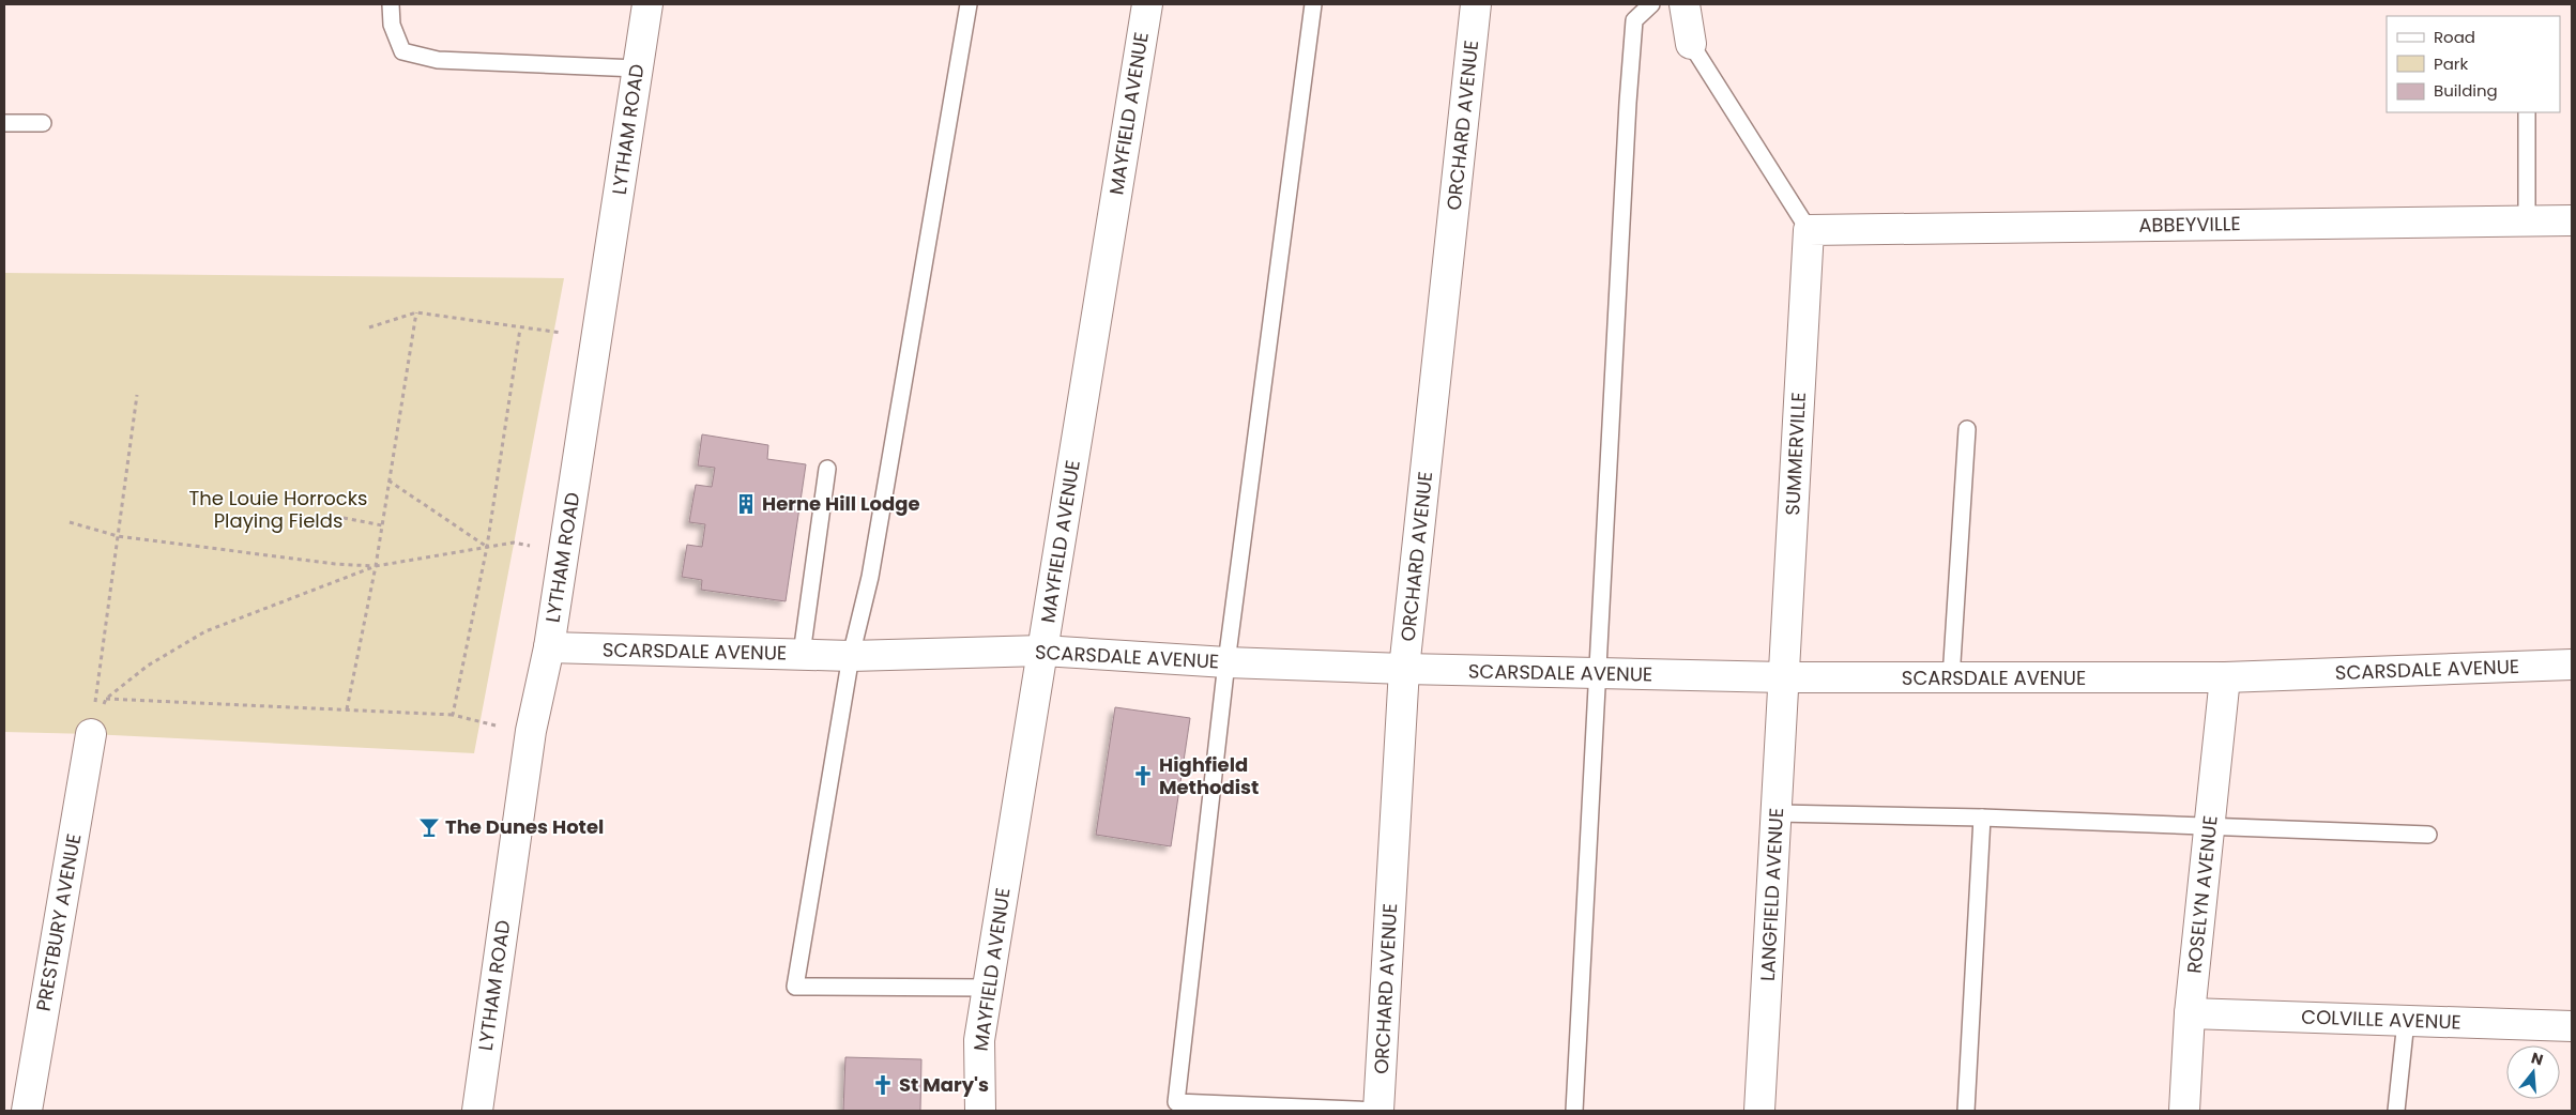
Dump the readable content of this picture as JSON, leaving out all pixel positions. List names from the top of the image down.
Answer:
{
  "streets": {
    "street": [
      "MAYFIELD AVENUE",
      "ORCHARD AVENUE",
      "LYTHAM ROAD",
      "ABBEYVILLE",
      "SUMMERVILLE",
      "SCARSDALE AVENUE",
      "LANGFIELD AVENUE",
      "ROSELYN AVENUE",
      "PRESTBURY AVENUE",
      "COLVILLE AVENUE"
    ]
  },
  "crossings": [
    ["MAYFIELD AVENUE", "SCARSDALE AVENUE"],
    ["ORCHARD AVENUE", "SCARSDALE AVENUE"],
    ["LYTHAM ROAD", "SCARSDALE AVENUE"],
    ["ABBEYVILLE", "SUMMERVILLE"],
    ["SUMMERVILLE", "SCARSDALE AVENUE"],
    ["SUMMERVILLE", "LANGFIELD AVENUE"],
    ["SCARSDALE AVENUE", "LANGFIELD AVENUE"],
    ["SCARSDALE AVENUE", "ROSELYN AVENUE"],
    ["ROSELYN AVENUE", "COLVILLE AVENUE"]
  ],
  "parks": ["The Louie Horrocks Playing Fields"],
  "places": {
    "building": ["Herne Hill Lodge"],
    "church": ["Highfield Methodist", "St Mary's"],
    "bar": ["The Dunes Hotel"]
  },
  "legend": ["Road", "Park", "Building"],
  "north": "top"
}
